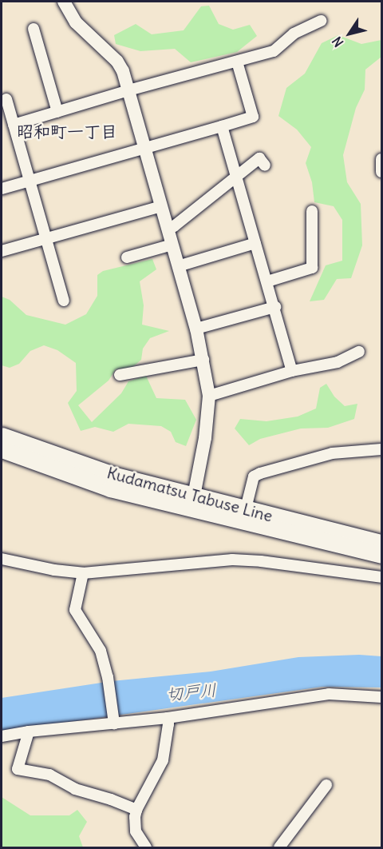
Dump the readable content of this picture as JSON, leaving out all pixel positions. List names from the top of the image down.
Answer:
{
  "streets": {
    "main road": ["Kudamatsu Tabuse Line"]
  },
  "districts": ["昭和町一丁目"],
  "water": ["切戸川"],
  "north": "bottom left"
}
